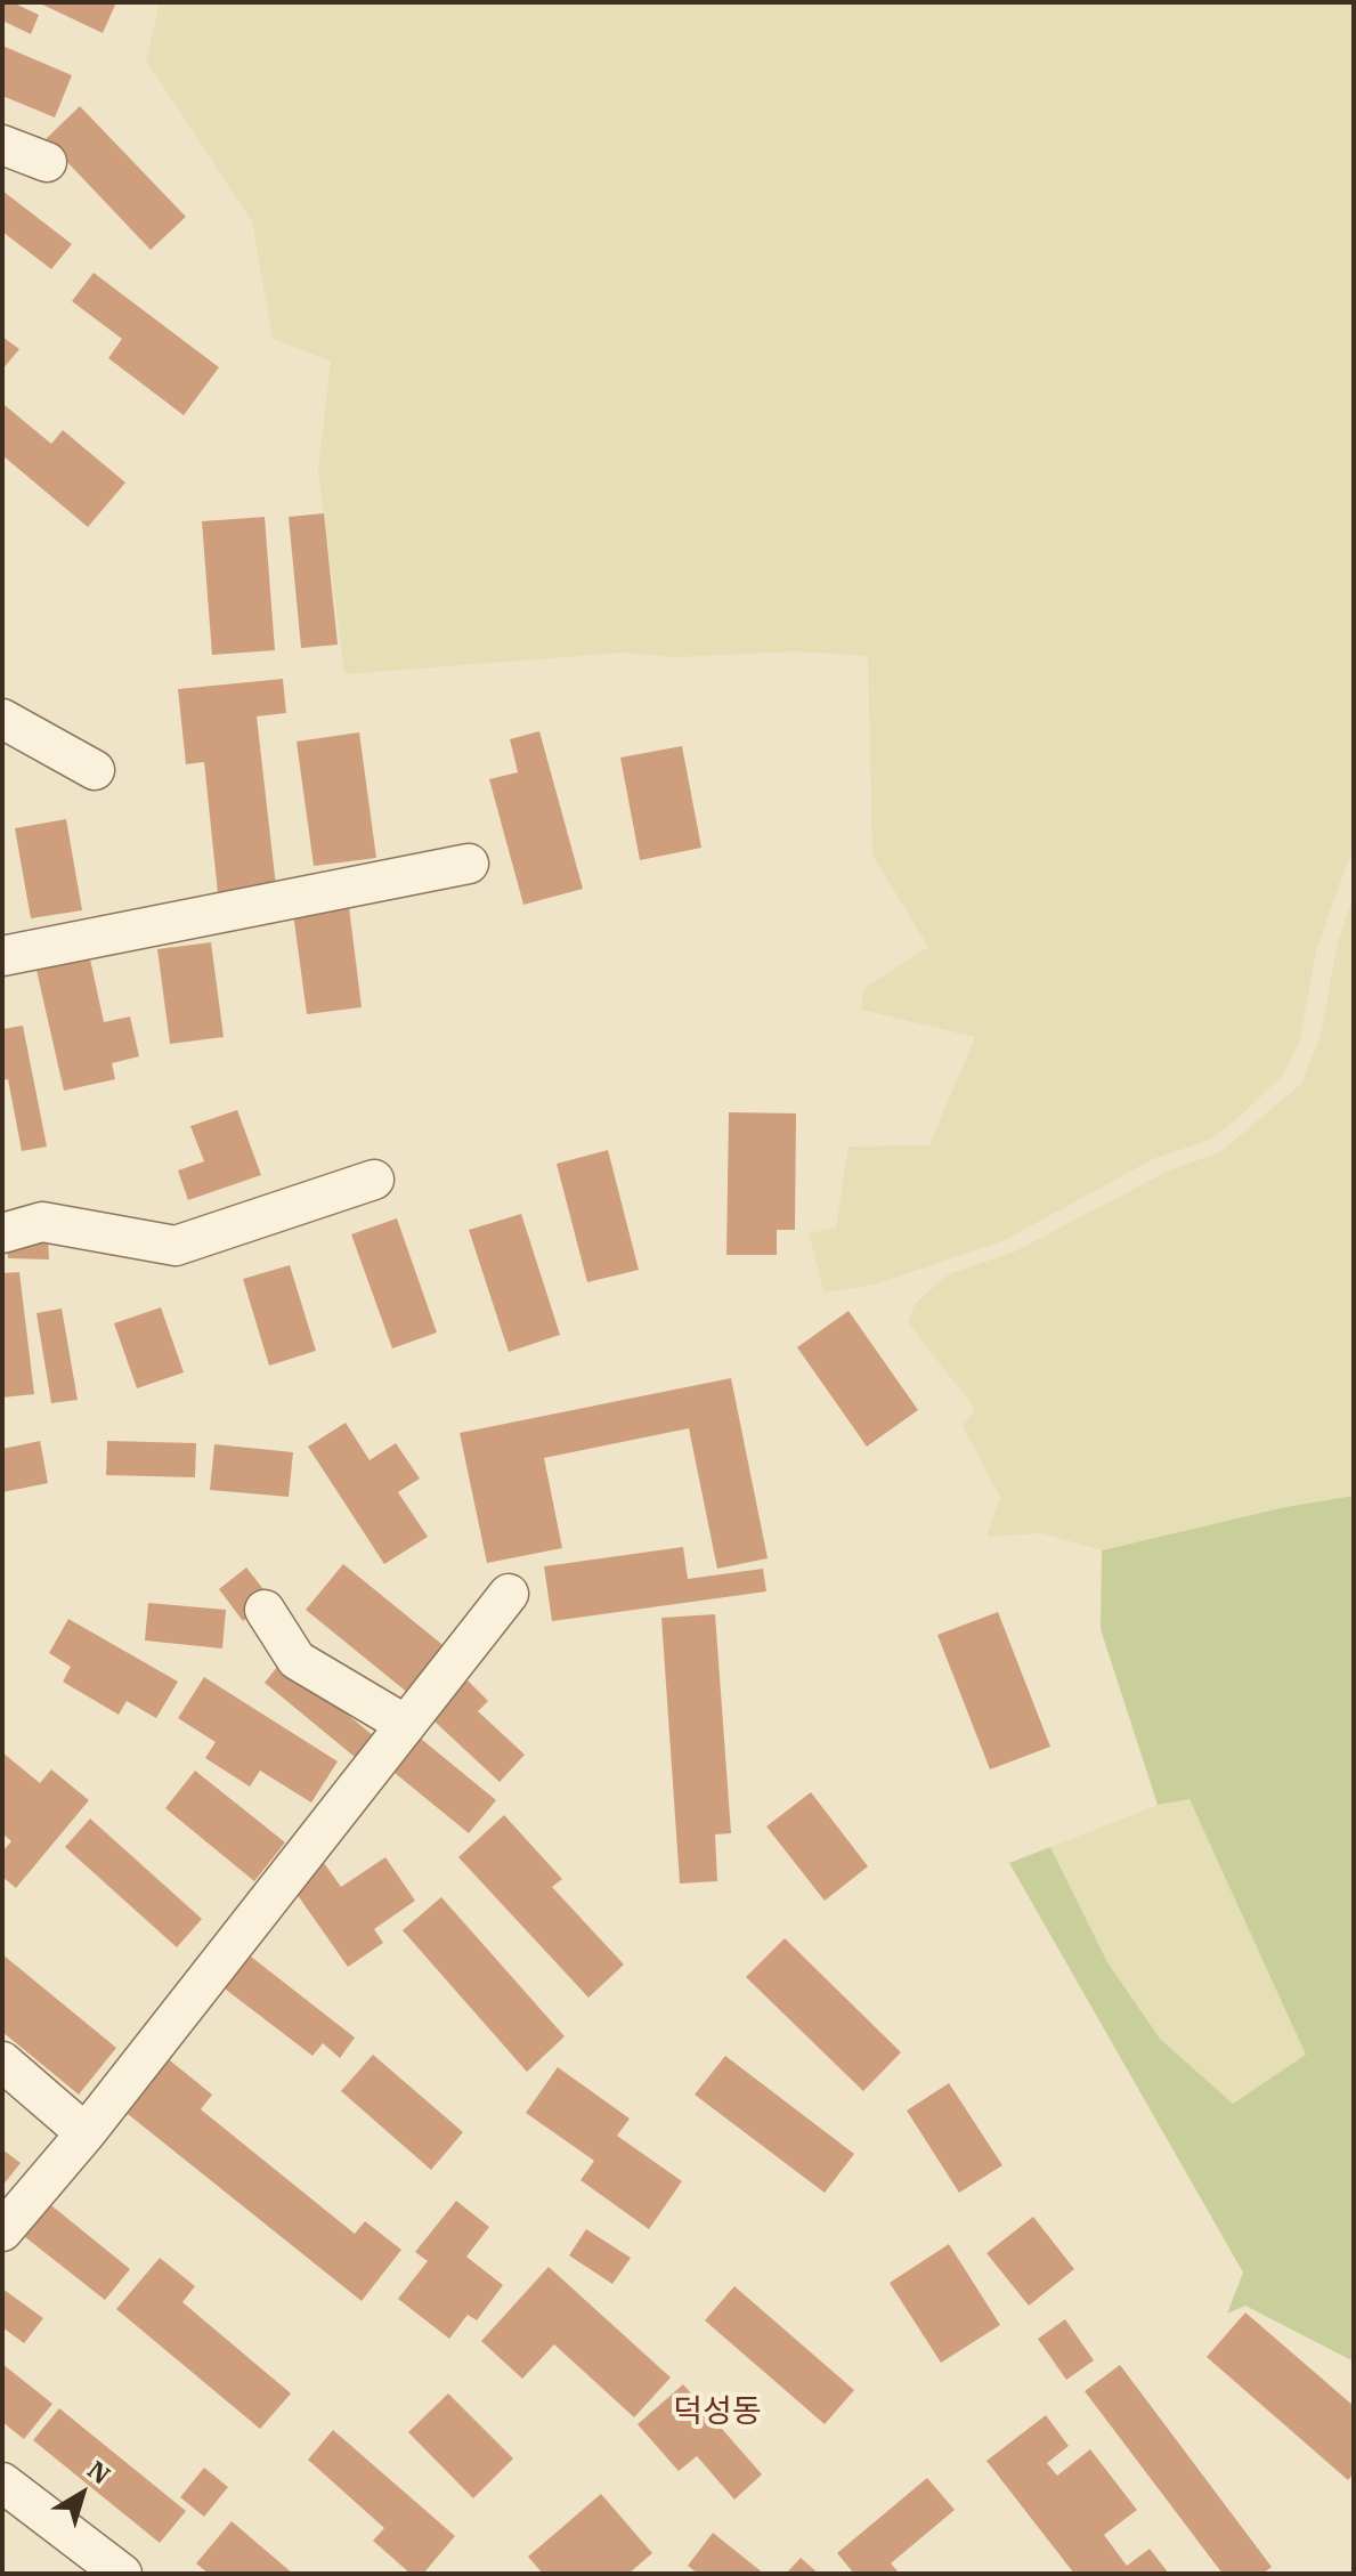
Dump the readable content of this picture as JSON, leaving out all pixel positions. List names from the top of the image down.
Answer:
{
  "districts": ["덕성동"],
  "north": "top right"
}
